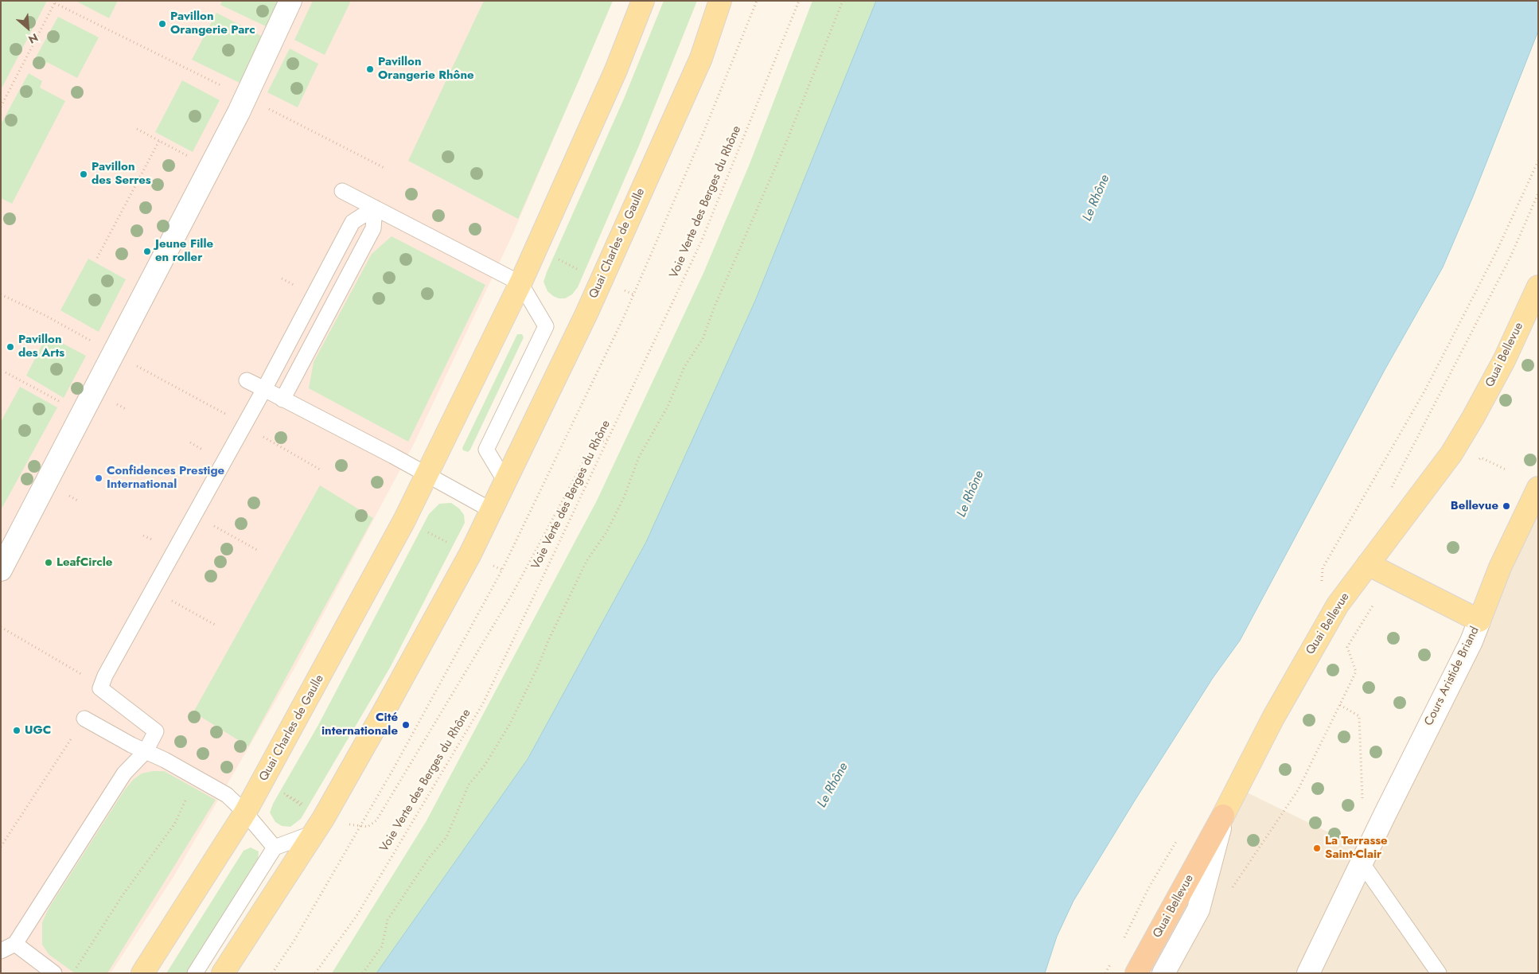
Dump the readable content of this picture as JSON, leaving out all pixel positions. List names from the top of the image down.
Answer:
{
  "streets": {
    "highway": ["Quai Bellevue"],
    "main road": ["Quai Charles de Gaulle", "Cours Aristide Briand"],
    "path": ["Voie Verte des Berges du Rhône"]
  },
  "water": ["Le Rhône"],
  "places": [
    "Pavillon Orangerie Parc",
    "Pavillon Orangerie Rhône",
    "Pavillon des Serres",
    "Jeune Fille en roller",
    "Pavillon des Arts",
    "Confidences Prestige International",
    "Bellevue",
    "LeafCircle",
    "Cité internationale",
    "UGC",
    "La Terrasse Saint-Clair"
  ],
  "north": "bottom right"
}
